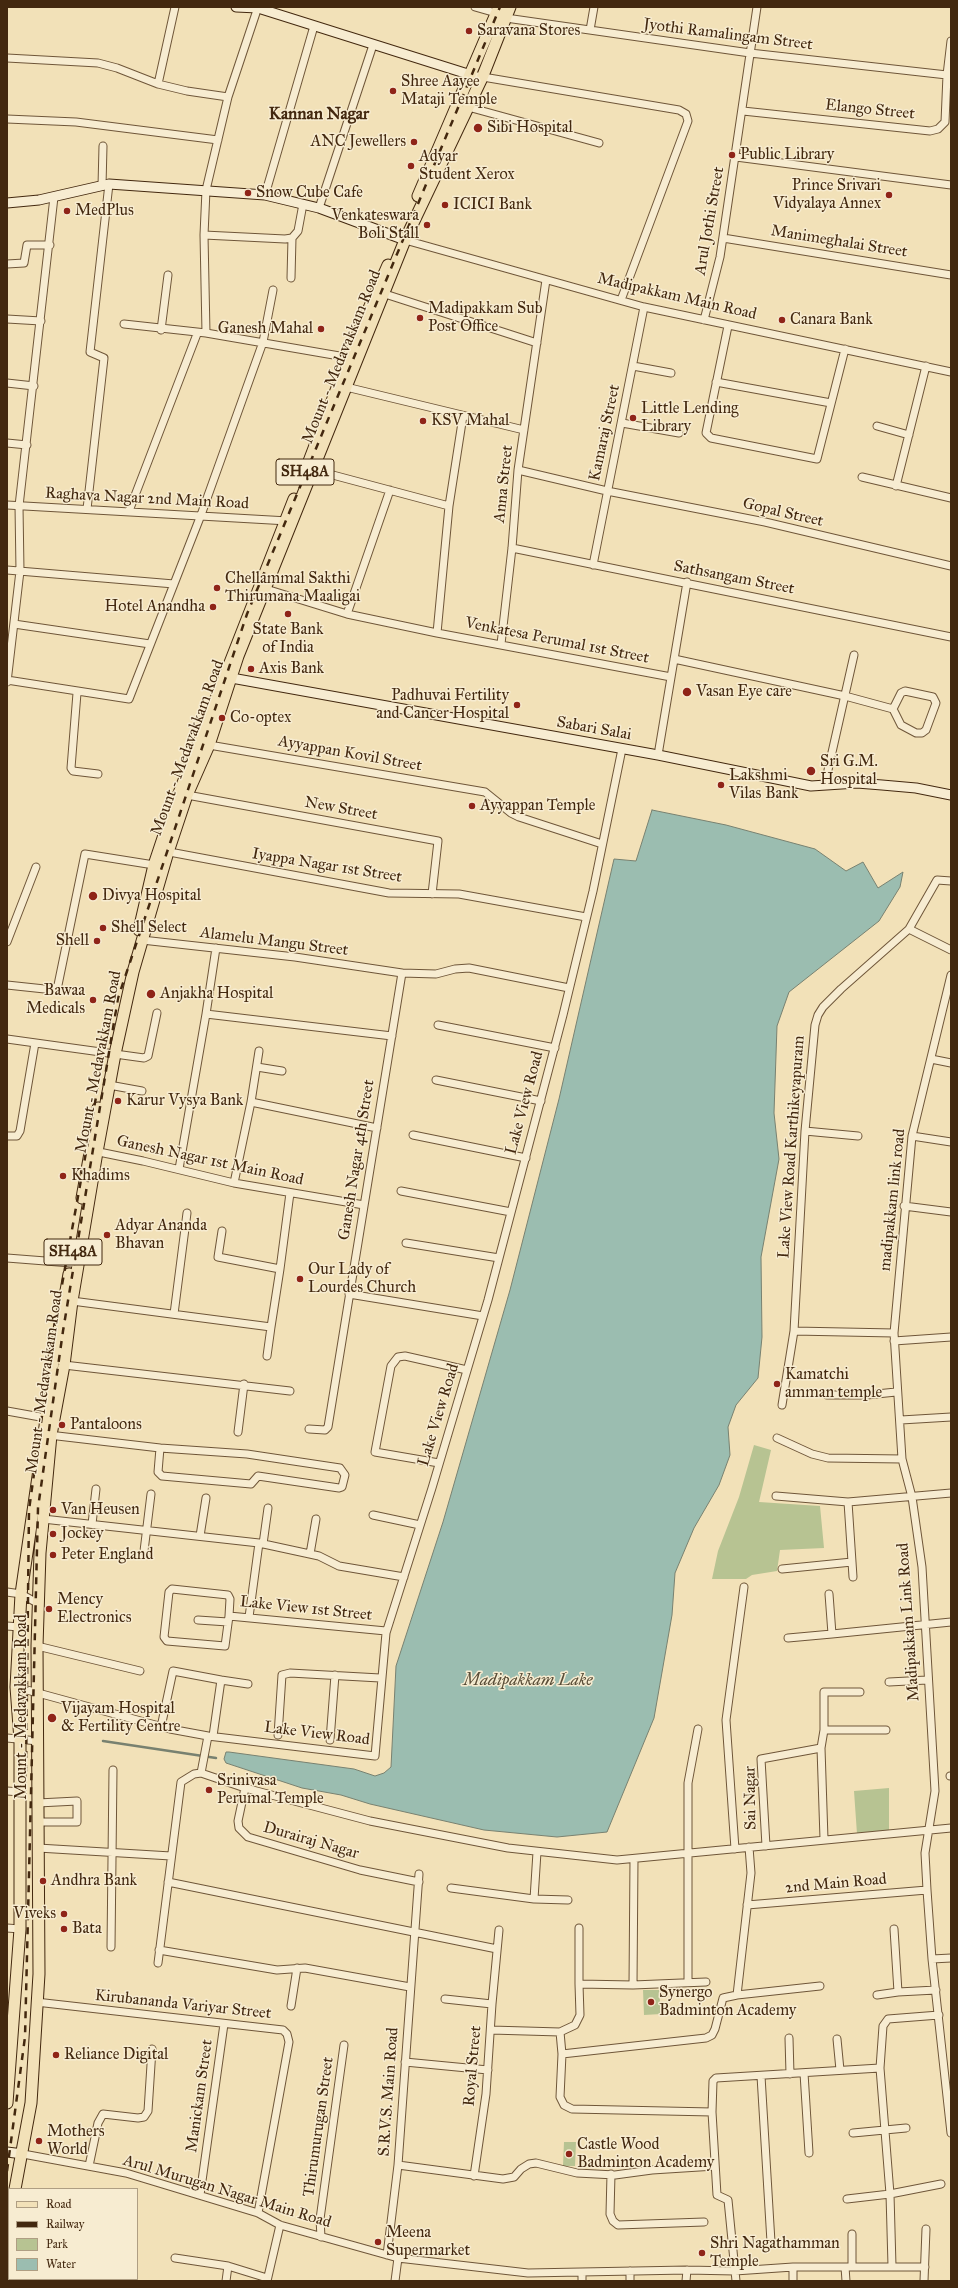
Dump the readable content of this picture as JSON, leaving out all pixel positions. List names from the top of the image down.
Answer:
{
  "streets": {
    "main road": ["Mount - Medavakkam Road", "SH48A", "Sabari Salai"],
    "street": [
      "Jyothi Ramalingam Street",
      "Elango Street",
      "Arul Jothi Street",
      "Manimeghalai Street",
      "Madipakkam Main Road",
      "Kamaraj Street",
      "Anna Street",
      "Raghava Nagar 2nd Main Road",
      "Gopal Street",
      "Sathsangam Street",
      "Venkatesa Perumal 1st Street",
      "Ayyappan Kovil Street",
      "New Street",
      "Iyappa Nagar 1st Street",
      "Alamelu Mangu Street",
      "Lake View Road",
      "Lake View Road Karthikeyapuram",
      "Ganesh Nagar 4th Street",
      "Ganesh Nagar 1st Main Road",
      "madipakkam link road",
      "Lake View 1st Street",
      "Madipakkam Link Road",
      "Sai Nagar",
      "Durairaj Nagar",
      "2nd Main Road",
      "Kirubananda Variyar Street",
      "Royal Street",
      "S.R.V.S. Main Road",
      "Manickam Street",
      "Thirumurugan Street",
      "Arul Murugan Nagar Main Road"
    ]
  },
  "crossings": [
    ["Jyothi Ramalingam Street", "Elango Street"],
    ["Jyothi Ramalingam Street", "Arul Jothi Street"],
    ["Jyothi Ramalingam Street", "Mount - Medavakkam Road"],
    ["Elango Street", "Arul Jothi Street"],
    ["Arul Jothi Street", "Manimeghalai Street"],
    ["Arul Jothi Street", "Madipakkam Main Road"],
    ["Madipakkam Main Road", "Mount - Medavakkam Road"],
    ["Madipakkam Main Road", "Kamaraj Street"],
    ["Madipakkam Main Road", "Anna Street"],
    ["Mount - Medavakkam Road", "Raghava Nagar 2nd Main Road"],
    ["Mount - Medavakkam Road", "Venkatesa Perumal 1st Street"],
    ["Mount - Medavakkam Road", "Sabari Salai"],
    ["Mount - Medavakkam Road", "Ayyappan Kovil Street"],
    ["Mount - Medavakkam Road", "New Street"],
    ["Mount - Medavakkam Road", "Iyappa Nagar 1st Street"],
    ["Mount - Medavakkam Road", "Alamelu Mangu Street"],
    ["Mount - Medavakkam Road", "Lake View Road"],
    ["Mount - Medavakkam Road", "Ganesh Nagar 1st Main Road"],
    ["Mount - Medavakkam Road", "Kirubananda Variyar Street"],
    ["Mount - Medavakkam Road", "Arul Murugan Nagar Main Road"],
    ["Kamaraj Street", "Gopal Street"],
    ["Kamaraj Street", "Sathsangam Street"],
    ["Anna Street", "Gopal Street"],
    ["Anna Street", "Sathsangam Street"],
    ["Anna Street", "Venkatesa Perumal 1st Street"],
    ["Sabari Salai", "Lake View Road"],
    ["Ayyappan Kovil Street", "Lake View Road"],
    ["New Street", "Iyappa Nagar 1st Street"],
    ["Iyappa Nagar 1st Street", "Lake View Road"],
    ["Alamelu Mangu Street", "Lake View Road"],
    ["Alamelu Mangu Street", "Ganesh Nagar 4th Street"],
    ["Lake View Road", "Lake View 1st Street"],
    ["Ganesh Nagar 4th Street", "Ganesh Nagar 1st Main Road"],
    ["madipakkam link road", "Madipakkam Link Road"],
    ["Madipakkam Link Road", "2nd Main Road"],
    ["Durairaj Nagar", "S.R.V.S. Main Road"],
    ["Kirubananda Variyar Street", "Manickam Street"],
    ["Kirubananda Variyar Street", "Arul Murugan Nagar Main Road"],
    ["S.R.V.S. Main Road", "Arul Murugan Nagar Main Road"],
    ["Manickam Street", "Arul Murugan Nagar Main Road"],
    ["Thirumurugan Street", "Arul Murugan Nagar Main Road"]
  ],
  "districts": ["Kannan Nagar"],
  "water": ["Madipakkam Lake"],
  "places": [
    "Saravana Stores",
    "Shree Aayee Mataji Temple",
    "Sibi Hospital",
    "ANC Jewellers",
    "Public Library",
    "Adyar Student Xerox",
    "Snow Cube Cafe",
    "Prince Srivari Vidyalaya Annex",
    "ICICI Bank",
    "MedPlus",
    "Venkateswara Boli Stall",
    "Madipakkam Sub Post Office",
    "Canara Bank",
    "Ganesh Mahal",
    "Little Lending Library",
    "KSV Mahal",
    "Chellammal Sakthi Thirumana Maaligai",
    "Hotel Anandha",
    "State Bank of India",
    "Axis Bank",
    "Vasan Eye care",
    "Padhuvai Fertility and Cancer Hospital",
    "Co-optex",
    "Sri G.M. Hospital",
    "Lakshmi Vilas Bank",
    "Ayyappan Temple",
    "Divya Hospital",
    "Shell Select",
    "Shell",
    "Anjakha Hospital",
    "Bawaa Medicals",
    "Karur Vysya Bank",
    "Khadims",
    "Adyar Ananda Bhavan",
    "Our Lady of Lourdes Church",
    "Kamatchi amman temple",
    "Pantaloons",
    "Van Heusen",
    "Jockey",
    "Peter England",
    "Mency Electronics",
    "Vijayam Hospital & Fertility Centre",
    "Srinivasa Perumal Temple",
    "Andhra Bank",
    "Viveks",
    "Bata",
    "Synergo Badminton Academy",
    "Reliance Digital",
    "Mothers World",
    "Castle Wood Badminton Academy",
    "Meena Supermarket",
    "Shri Nagathamman Temple"
  ],
  "legend": [
    "Road",
    "Railway",
    "Park",
    "Water"
  ]
}
